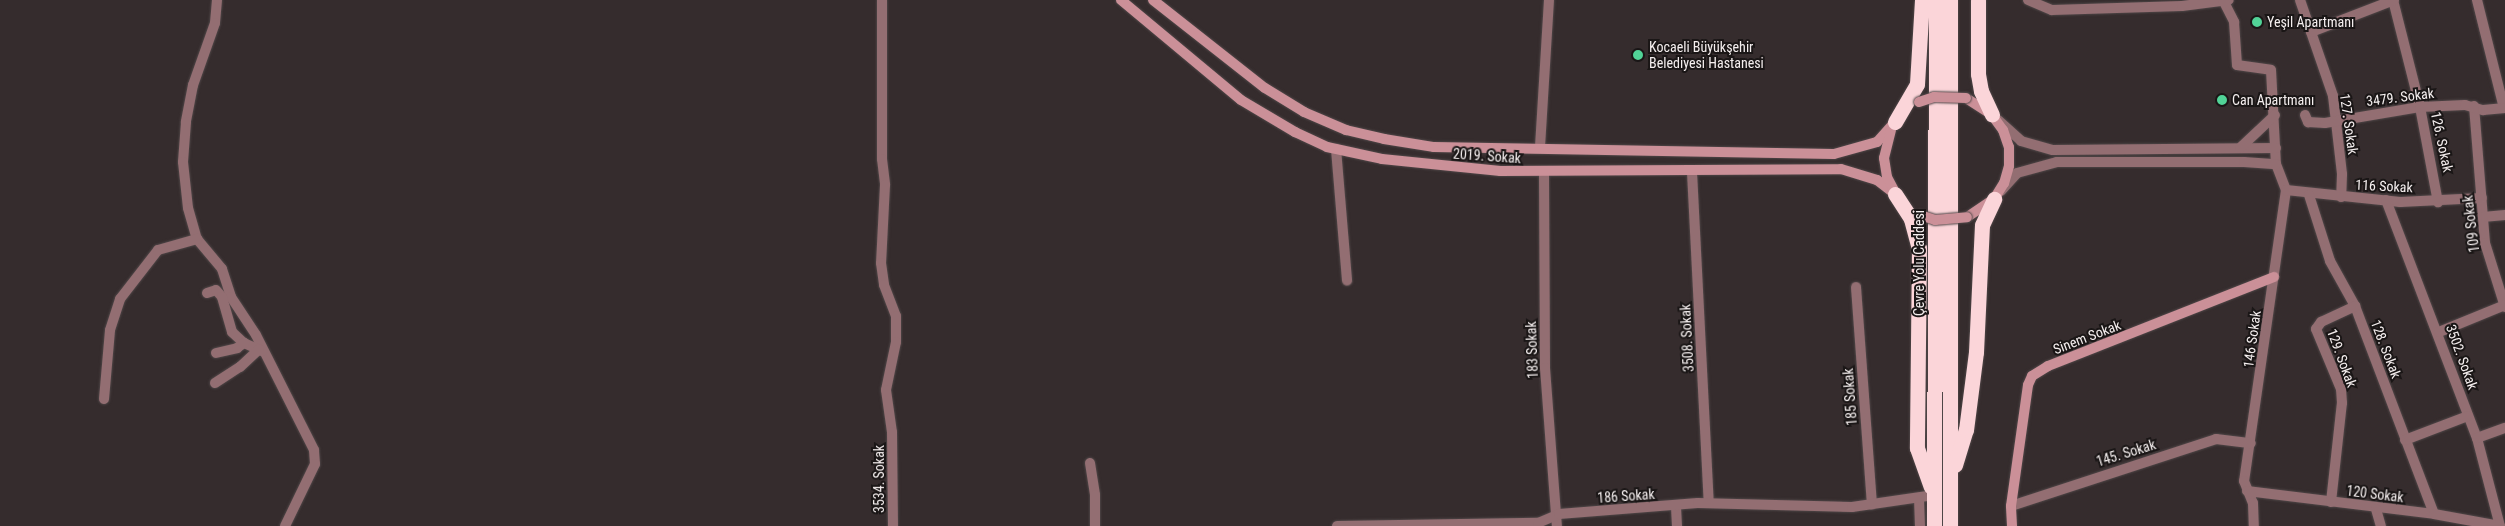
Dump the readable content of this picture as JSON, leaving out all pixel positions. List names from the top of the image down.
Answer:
{
  "streets": {
    "highway": ["Çevre Yolu Caddesi"],
    "street": [
      "3479. Sokak",
      "127. Sokak",
      "126. Sokak",
      "2019. Sokak",
      "116 Sokak",
      "109 Sokak",
      "Sinem Sokak",
      "3508. Sokak",
      "146 Sokak",
      "128. Sokak",
      "183 Sokak",
      "3502. Sokak",
      "129. Sokak",
      "185 Sokak",
      "145. Sokak",
      "3534. Sokak",
      "120 Sokak",
      "186 Sokak"
    ]
  },
  "crossings": [
    ["3479. Sokak", "127. Sokak"],
    ["3479. Sokak", "126. Sokak"],
    ["3479. Sokak", "109 Sokak"],
    ["127. Sokak", "116 Sokak"],
    ["126. Sokak", "116 Sokak"],
    ["2019. Sokak", "3508. Sokak"],
    ["2019. Sokak", "183 Sokak"],
    ["116 Sokak", "109 Sokak"],
    ["116 Sokak", "146 Sokak"],
    ["116 Sokak", "128. Sokak"],
    ["116 Sokak", "3502. Sokak"],
    ["Çevre Yolu Caddesi", "186 Sokak"],
    ["Sinem Sokak", "146 Sokak"],
    ["Sinem Sokak", "145. Sokak"],
    ["3508. Sokak", "186 Sokak"],
    ["146 Sokak", "145. Sokak"],
    ["146 Sokak", "120 Sokak"],
    ["128. Sokak", "129. Sokak"],
    ["128. Sokak", "120 Sokak"],
    ["183 Sokak", "186 Sokak"],
    ["3502. Sokak", "120 Sokak"],
    ["129. Sokak", "120 Sokak"],
    ["185 Sokak", "186 Sokak"]
  ],
  "places": ["Yeşil Apartmanı", "Kocaeli Büyükşehir Belediyesi Hastanesi", "Can Apartmanı"]
}
